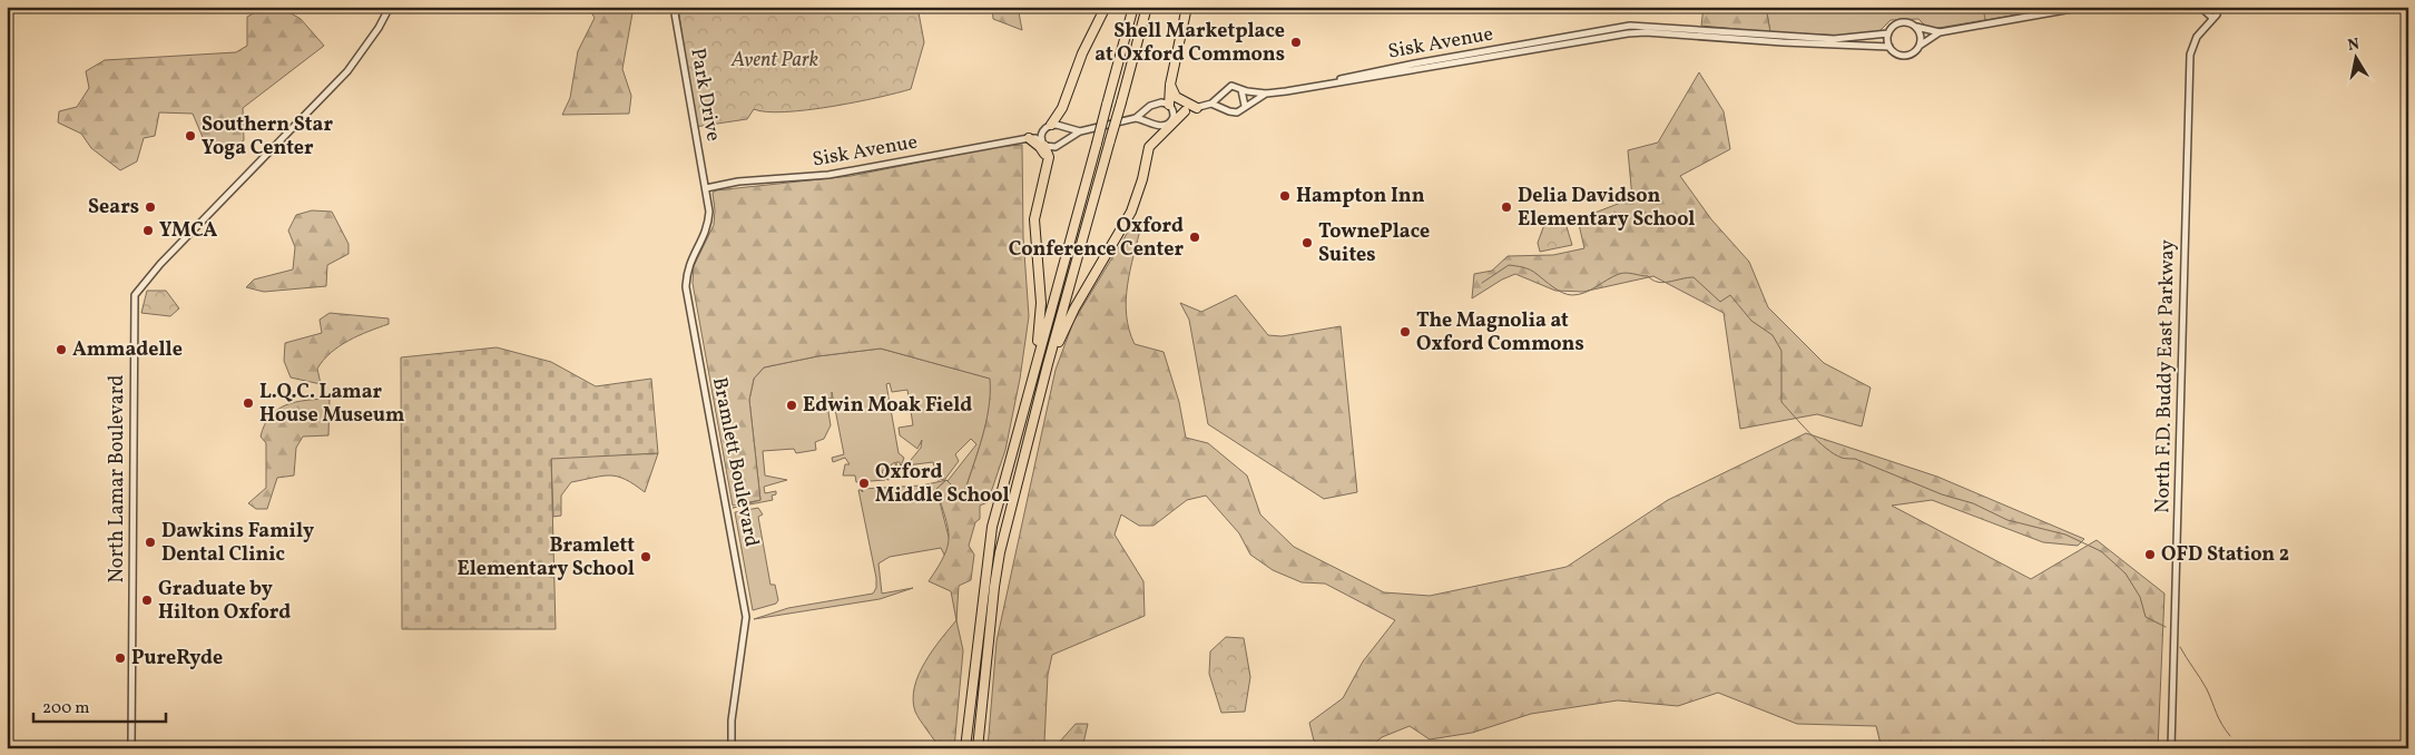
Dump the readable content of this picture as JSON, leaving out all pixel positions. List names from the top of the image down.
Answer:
{
  "streets": {
    "street": [
      "Sisk Avenue",
      "Park Drive",
      "North F.D. Buddy East Parkway",
      "Bramlett Boulevard",
      "North Lamar Boulevard"
    ]
  },
  "crossings": [
    ["Sisk Avenue", "Park Drive"],
    ["Sisk Avenue", "Bramlett Boulevard"],
    ["Park Drive", "Bramlett Boulevard"]
  ],
  "parks": ["Avent Park"],
  "places": [
    "Shell Marketplace at Oxford Commons",
    "Southern Star Yoga Center",
    "Hampton Inn",
    "Sears",
    "Delia Davidson Elementary School",
    "YMCA",
    "Oxford Conference Center",
    "TownePlace Suites",
    "The Magnolia at Oxford Commons",
    "Ammadelle",
    "L.Q.C. Lamar House Museum",
    "Edwin Moak Field",
    "Oxford Middle School",
    "Dawkins Family Dental Clinic",
    "OFD Station 2",
    "Bramlett Elementary School",
    "Graduate by Hilton Oxford",
    "PureRyde"
  ],
  "scale_bar": "200 m",
  "north": "top"
}
